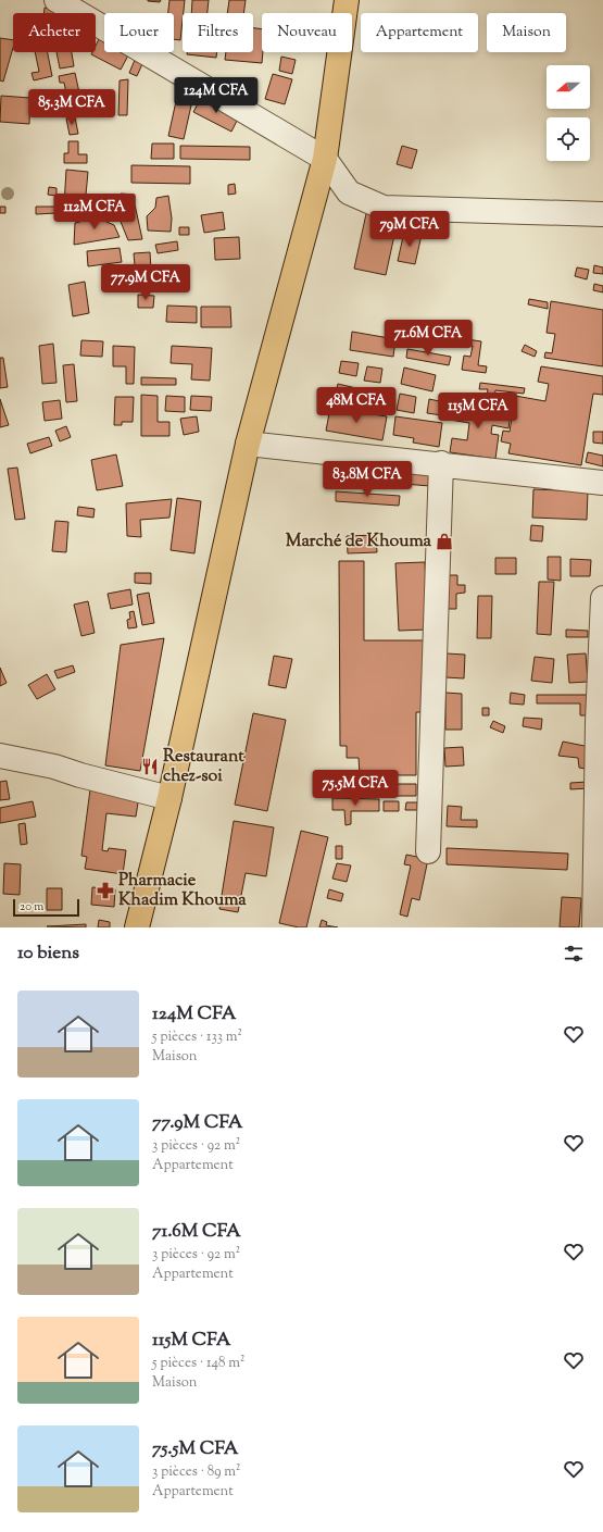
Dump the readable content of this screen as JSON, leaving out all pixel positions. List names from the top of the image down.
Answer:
{
  "places": {
    "shop": ["Marché de Khouma"],
    "restaurant": ["Restaurant chez-soi"],
    "pharmacy": ["Pharmacie Khadim Khouma"]
  },
  "scale_bar": "20 m",
  "north": "left",
  "page": {
    "chip": [
      "Acheter",
      "Louer",
      "Filtres",
      "Nouveau",
      "Appartement",
      "Maison"
    ],
    "price": [
      "124M CFA",
      "85.3M CFA",
      "112M CFA",
      "79M CFA",
      "77.9M CFA",
      "71.6M CFA",
      "48M CFA",
      "115M CFA",
      "83.8M CFA",
      "75.5M CFA"
    ],
    "scale": "20 m",
    "heading": "10 biens",
    "list": [
      {
        "name": "124M CFA",
        "note": "5 pièces · 133 m² · Maison"
      },
      {
        "name": "77.9M CFA",
        "note": "3 pièces · 92 m² · Appartement"
      },
      {
        "name": "71.6M CFA",
        "note": "3 pièces · 92 m² · Appartement"
      },
      {
        "name": "115M CFA",
        "note": "5 pièces · 148 m² · Maison"
      },
      {
        "name": "75.5M CFA",
        "note": "3 pièces · 89 m² · Appartement"
      }
    ]
  }
}
